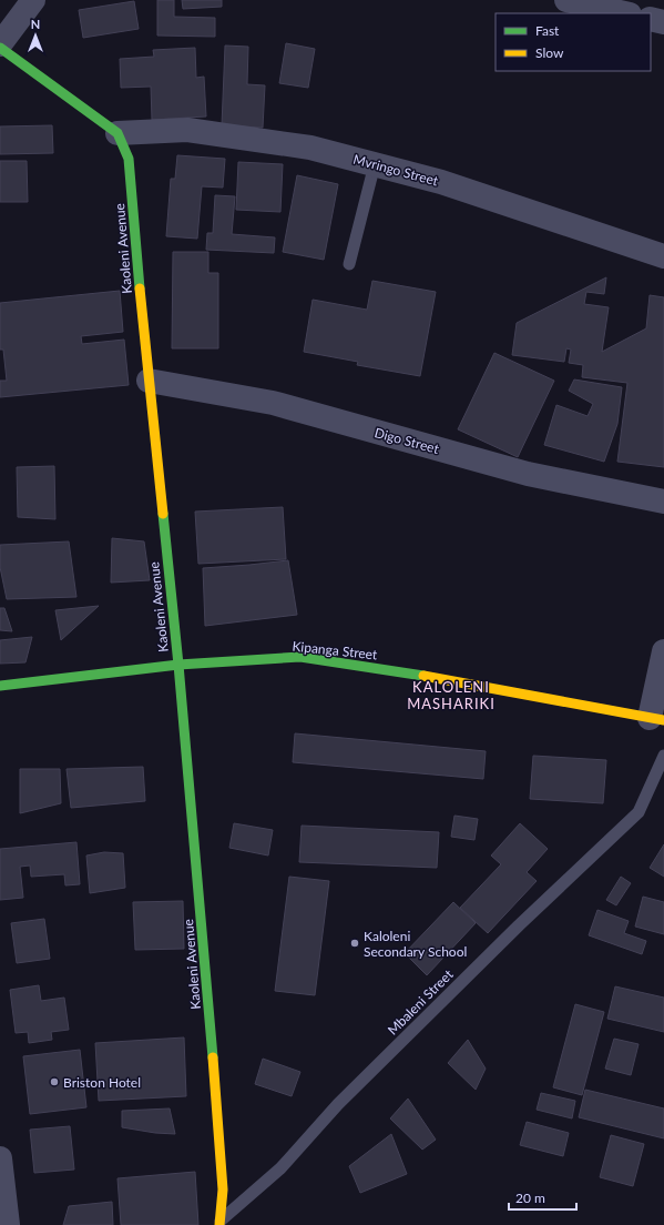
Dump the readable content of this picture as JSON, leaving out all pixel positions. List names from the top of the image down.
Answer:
{
  "streets": {
    "street": [
      "Mvringo Street",
      "Kaoleni Avenue",
      "Digo Street",
      "Kipanga Street"
    ],
    "lane": ["Mbaleni Street"]
  },
  "crossings": [
    ["Mvringo Street", "Kaoleni Avenue"],
    ["Kaoleni Avenue", "Digo Street"],
    ["Kaoleni Avenue", "Kipanga Street"],
    ["Kaoleni Avenue", "Mbaleni Street"]
  ],
  "districts": ["KALOLENI MASHARIKI"],
  "places": ["Kaloleni Secondary School", "Briston Hotel"],
  "legend": ["Fast", "Slow"],
  "scale_bar": "20 m",
  "north": "top"
}
